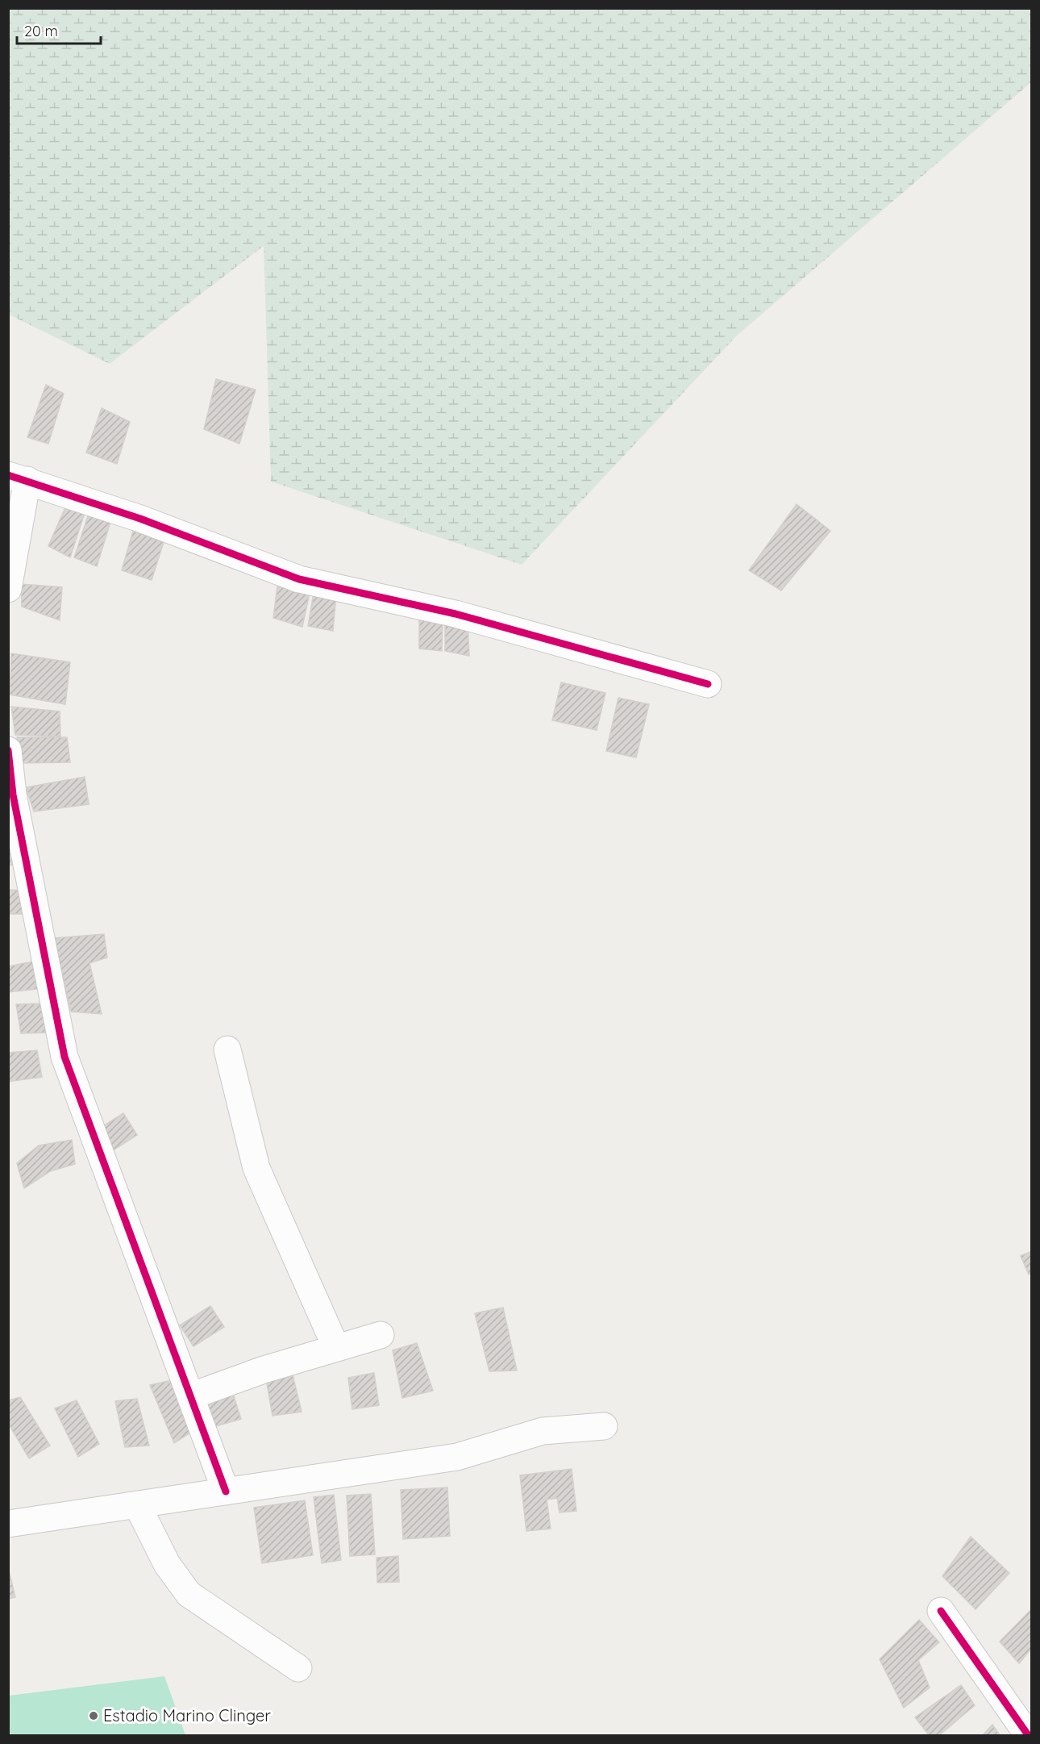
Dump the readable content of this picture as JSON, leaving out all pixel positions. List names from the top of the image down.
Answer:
{
  "places": ["Estadio Marino Clinger"],
  "scale_bar": "20 m"
}
